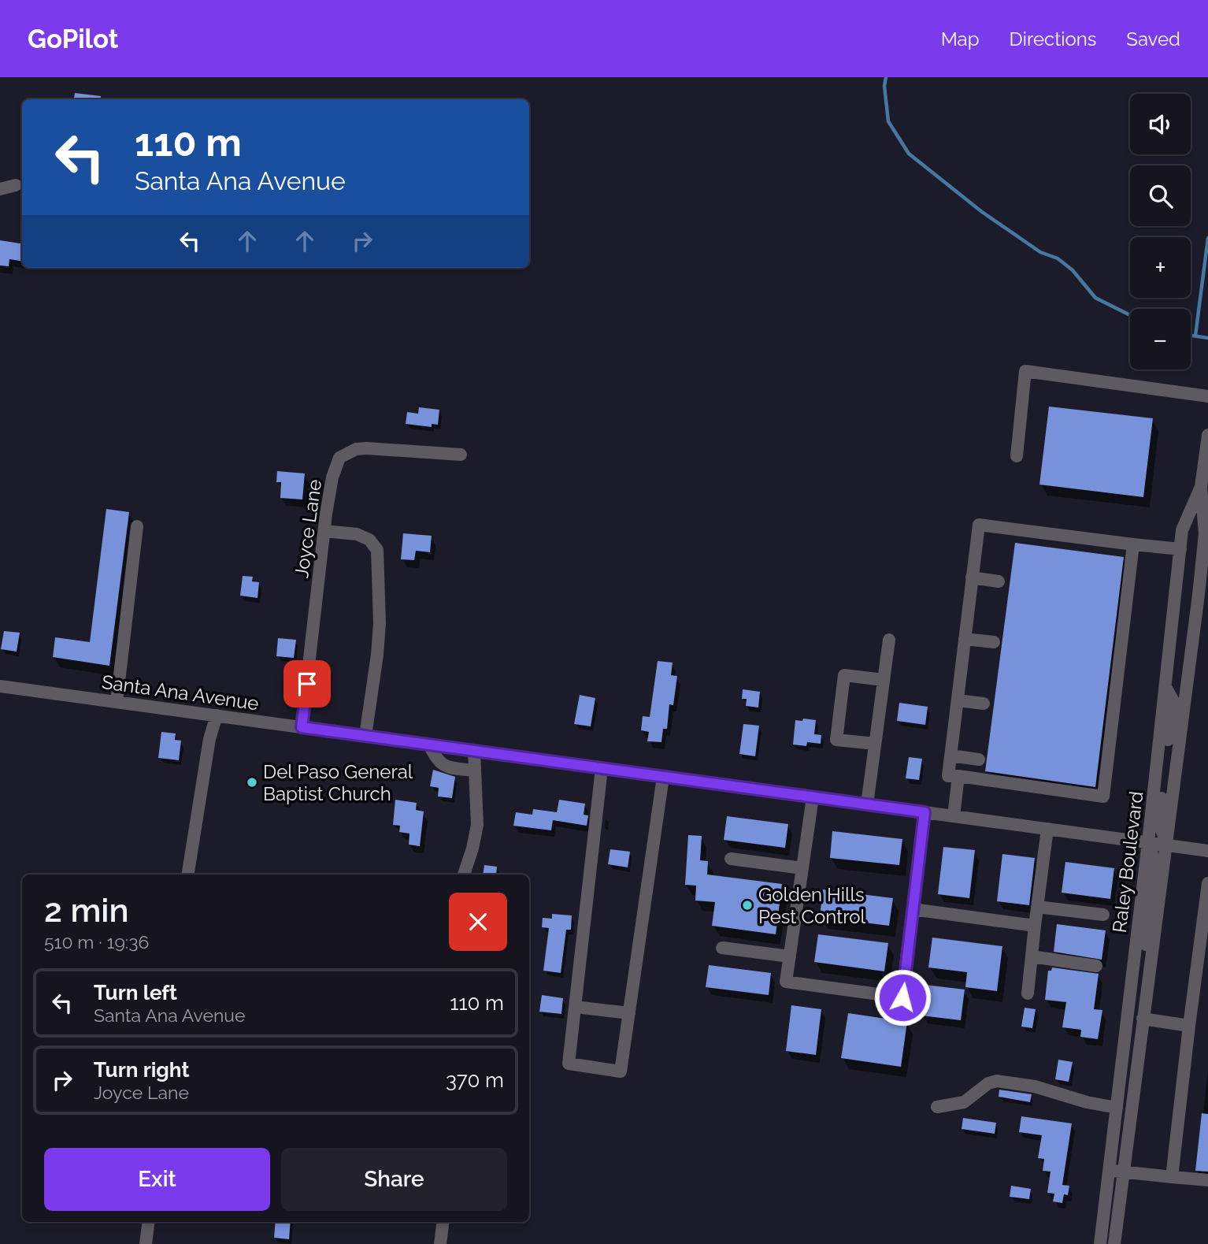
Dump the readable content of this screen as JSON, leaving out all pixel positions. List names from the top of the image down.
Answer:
{
  "streets": {
    "street": ["Joyce Lane", "Santa Ana Avenue", "Raley Boulevard"]
  },
  "crossings": [
    ["Joyce Lane", "Santa Ana Avenue"],
    ["Santa Ana Avenue", "Raley Boulevard"]
  ],
  "places": ["Del Paso General Baptist Church", "Golden Hills Pest Control"],
  "page": {
    "header": "GoPilot",
    "nav": ["Map", "Directions", "Saved"],
    "map_buttons": ["+", "−"],
    "turn": ["110 m", "Santa Ana Avenue"],
    "heading": ["2 min", "510 m · 19:36"],
    "list": [
      {
        "name": "Turn left",
        "note": "Santa Ana Avenue",
        "value": "110 m"
      },
      {
        "name": "Turn right",
        "note": "Joyce Lane",
        "value": "370 m"
      }
    ],
    "buttons": ["Exit", "Share"]
  }
}
